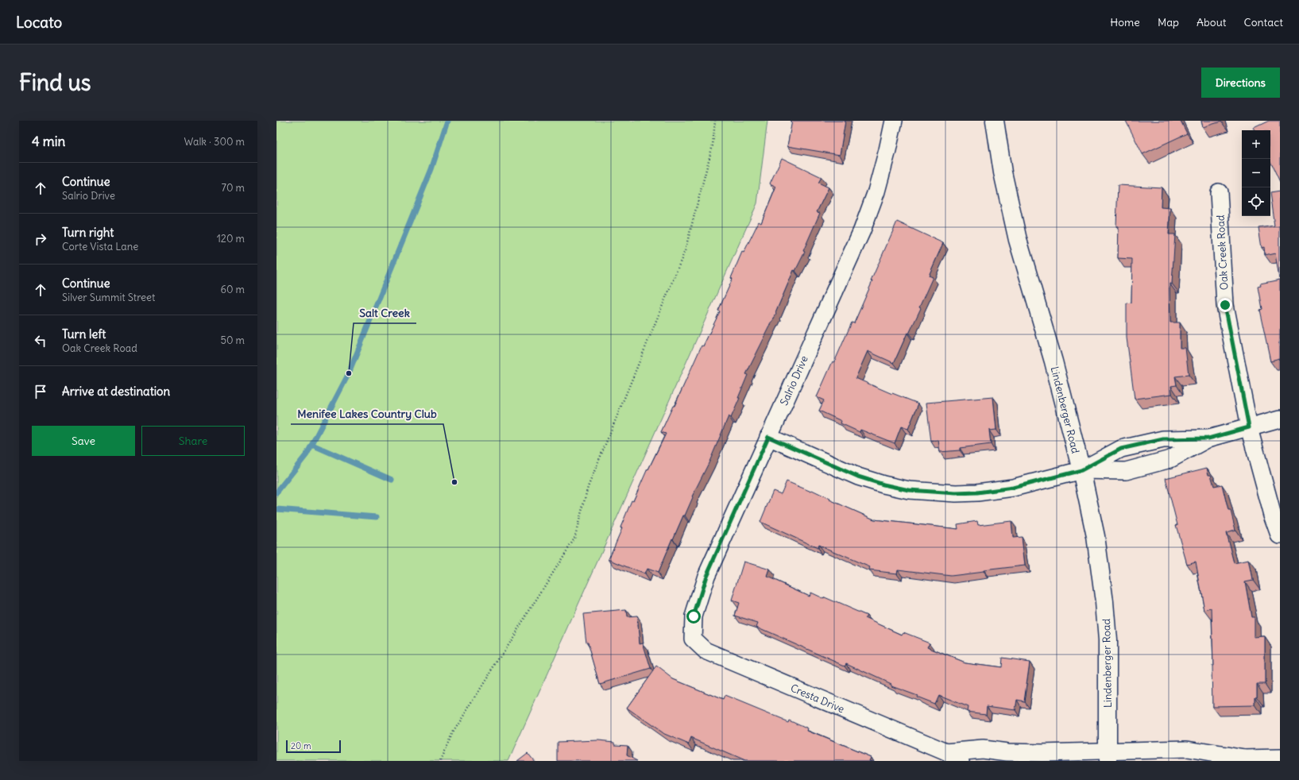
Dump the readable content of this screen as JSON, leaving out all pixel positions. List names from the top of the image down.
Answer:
{
  "streets": {
    "street": [
      "Oak Creek Road",
      "Salrio Drive",
      "Lindenberger Road",
      "Cresta Drive"
    ]
  },
  "crossings": [
    ["Salrio Drive", "Cresta Drive"],
    ["Lindenberger Road", "Cresta Drive"]
  ],
  "places": ["Salt Creek", "Menifee Lakes Country Club"],
  "scale_bar": "20 m",
  "page": {
    "header": "Locato",
    "nav": [
      "Home",
      "Map",
      "About",
      "Contact"
    ],
    "buttons": [
      "Directions",
      ["Save", "Share"]
    ],
    "title": "Find us",
    "heading": ["4 min", "Walk · 300 m"],
    "map_buttons": ["+", "−"],
    "list": [
      ["Continue", "Salrio Drive", "70 m"],
      ["Turn right", "Corte Vista Lane", "120 m"],
      ["Continue", "Silver Summit Street", "60 m"],
      ["Turn left", "Oak Creek Road", "50 m"],
      "Arrive at destination"
    ],
    "scale": "20 m"
  }
}
